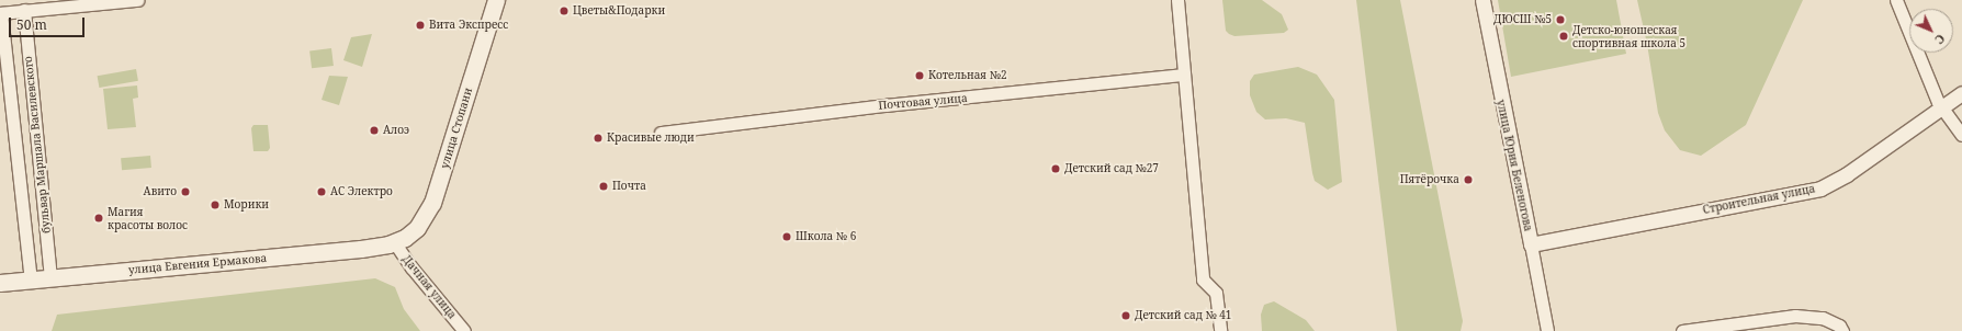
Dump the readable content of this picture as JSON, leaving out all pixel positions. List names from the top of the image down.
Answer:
{
  "streets": {
    "main road": ["улица Стопани", "улица Евгения Ермакова"],
    "street": [
      "Почтовая улица",
      "бульвар Маршала Василевского",
      "улица Юрия Беленогова",
      "Строительная улица",
      "Дачная улица"
    ]
  },
  "crossings": [
    ["улица Стопани", "улица Евгения Ермакова"],
    ["улица Стопани", "Дачная улица"],
    ["бульвар Маршала Василевского", "улица Евгения Ермакова"],
    ["улица Юрия Беленогова", "Строительная улица"],
    ["улица Евгения Ермакова", "Дачная улица"]
  ],
  "places": [
    "Цветы&Подарки",
    "ДЮСШ №5",
    "Вита Экспресс",
    "Детско-юношеская спортивная школа 5",
    "Котельная №2",
    "Алоэ",
    "Красивые люди",
    "Детский сад №27",
    "Пятёрочка",
    "Почта",
    "Авито",
    "АС Электро",
    "Морики",
    "Магия красоты волос",
    "Школа № 6",
    "Детский сад № 41"
  ],
  "scale_bar": "50 m",
  "north": "bottom right"
}
